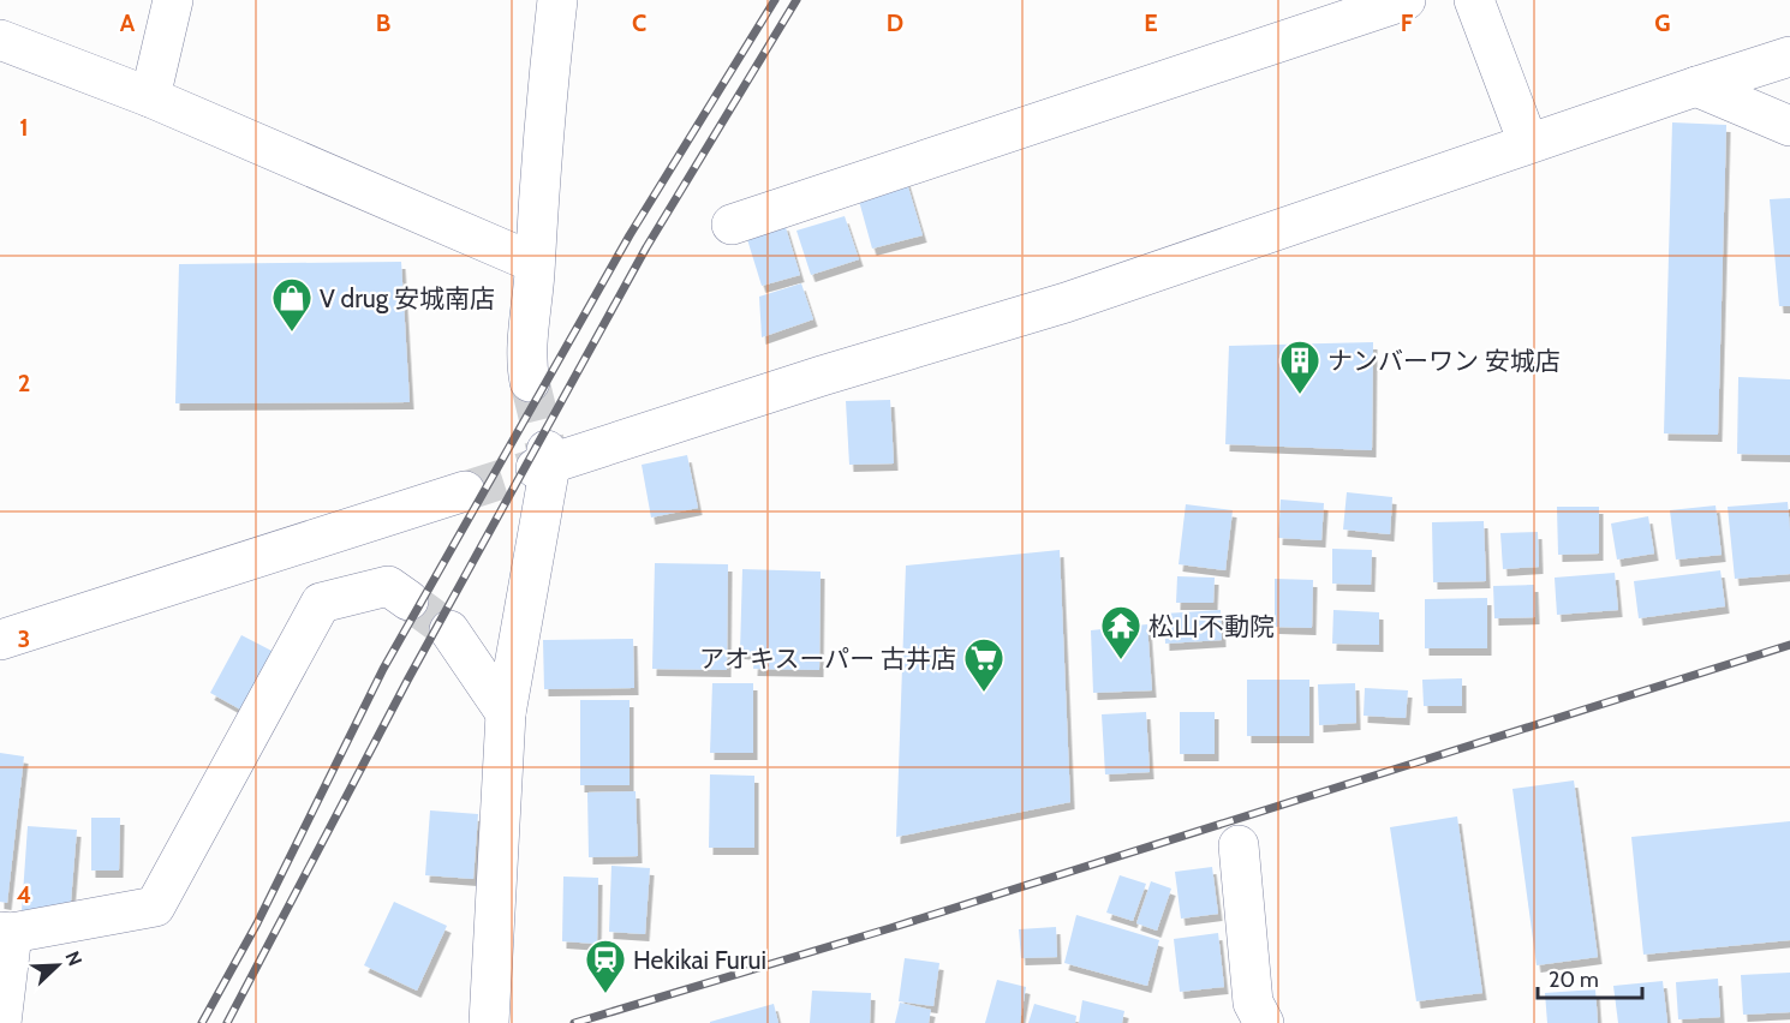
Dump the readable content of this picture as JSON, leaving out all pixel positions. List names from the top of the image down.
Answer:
{
  "places": {
    "shop": ["V drug 安城南店"],
    "building": ["ナンバーワン 安城店"],
    "temple": ["松山不動院"],
    "supermarket": ["アオキスーパー 古井店"],
    "station": ["Hekikai Furui"]
  },
  "scale_bar": "20 m",
  "north": "top right",
  "grid": {
    "columns": [
      "A",
      "B",
      "C",
      "D",
      "E",
      "F",
      "G"
    ],
    "rows": [
      "1",
      "2",
      "3",
      "4"
    ]
  }
}
